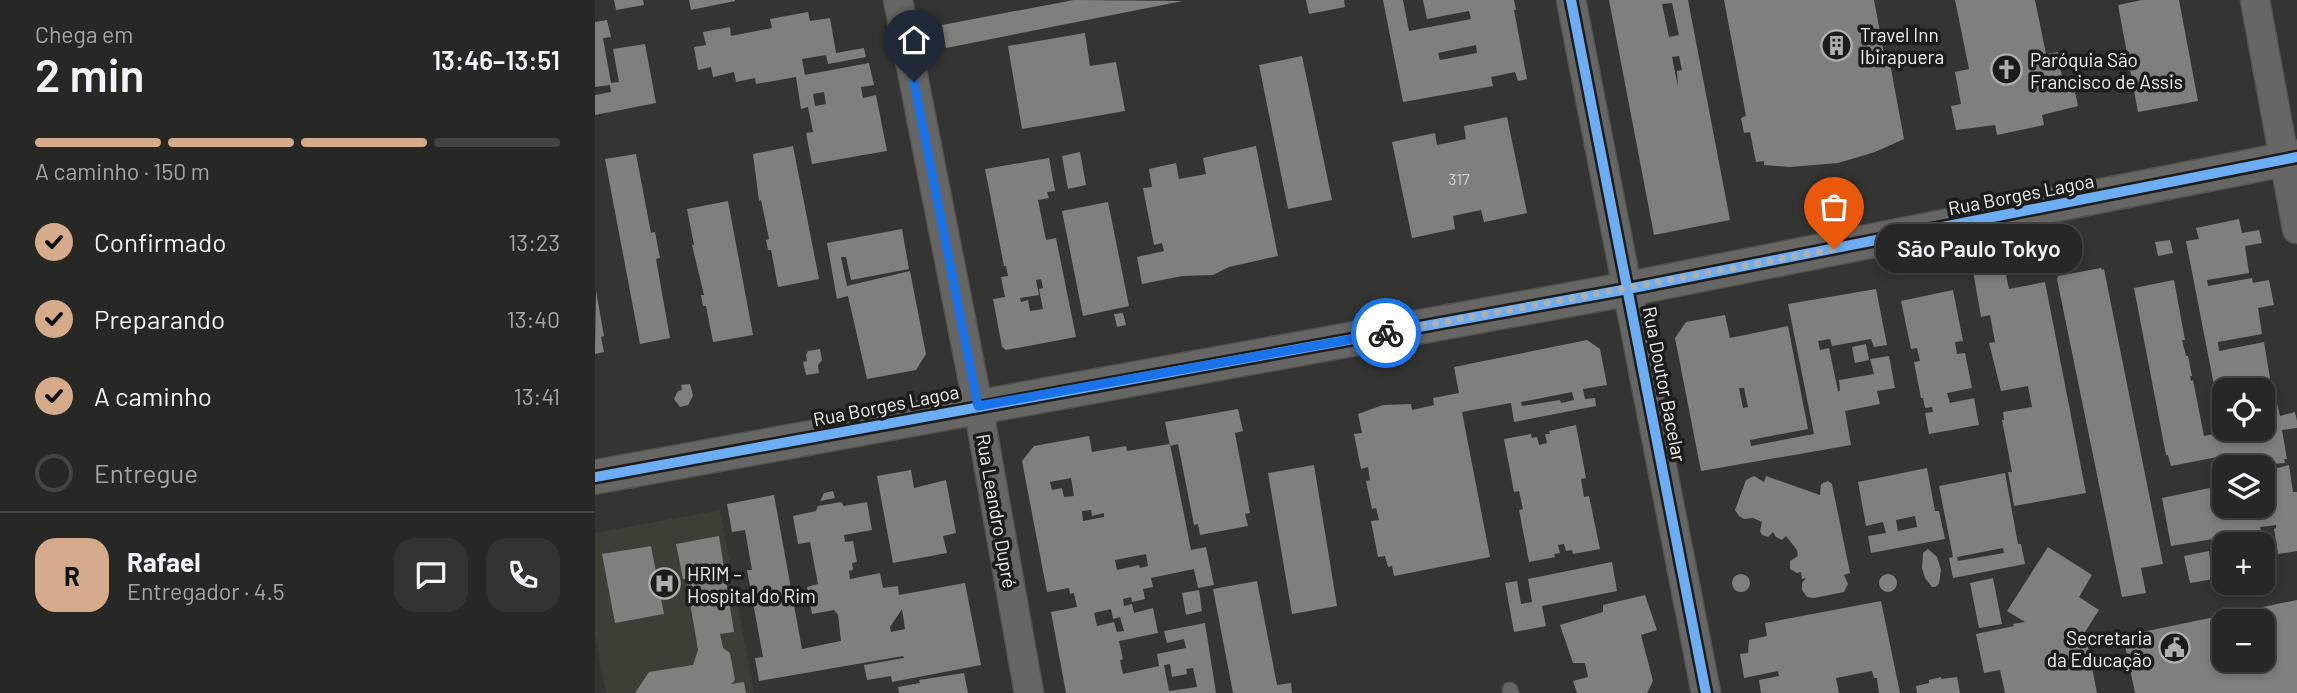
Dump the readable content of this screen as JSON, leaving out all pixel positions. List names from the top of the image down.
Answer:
{
  "streets": {
    "street": ["Rua Borges Lagoa", "Rua Doutor Bacelar", "Rua Leandro Dupré"]
  },
  "crossings": [
    ["Rua Borges Lagoa", "Rua Doutor Bacelar"],
    ["Rua Borges Lagoa", "Rua Leandro Dupré"]
  ],
  "places": {
    "building": ["Travel Inn Ibirapuera"],
    "church": ["Paróquia São Francisco de Assis"],
    "other": ["São Paulo Tokyo"],
    "hospital": ["HRIM – Hospital do Rim"],
    "public building": ["Secretaria da Educação"]
  },
  "house_numbers": ["317"],
  "page": {
    "heading": ["2 min", "Chega em", "13:46–13:51"],
    "panel": ["Rafael", "Entregador · 4.5"],
    "bar": "A caminho · 150 m",
    "list": [
      ["Confirmado", "13:23"],
      ["Preparando", "13:40"],
      ["A caminho", "13:41"],
      "Entregue"
    ],
    "bubble": "São Paulo Tokyo",
    "map_buttons": ["+", "−"],
    "round": "R"
  }
}
